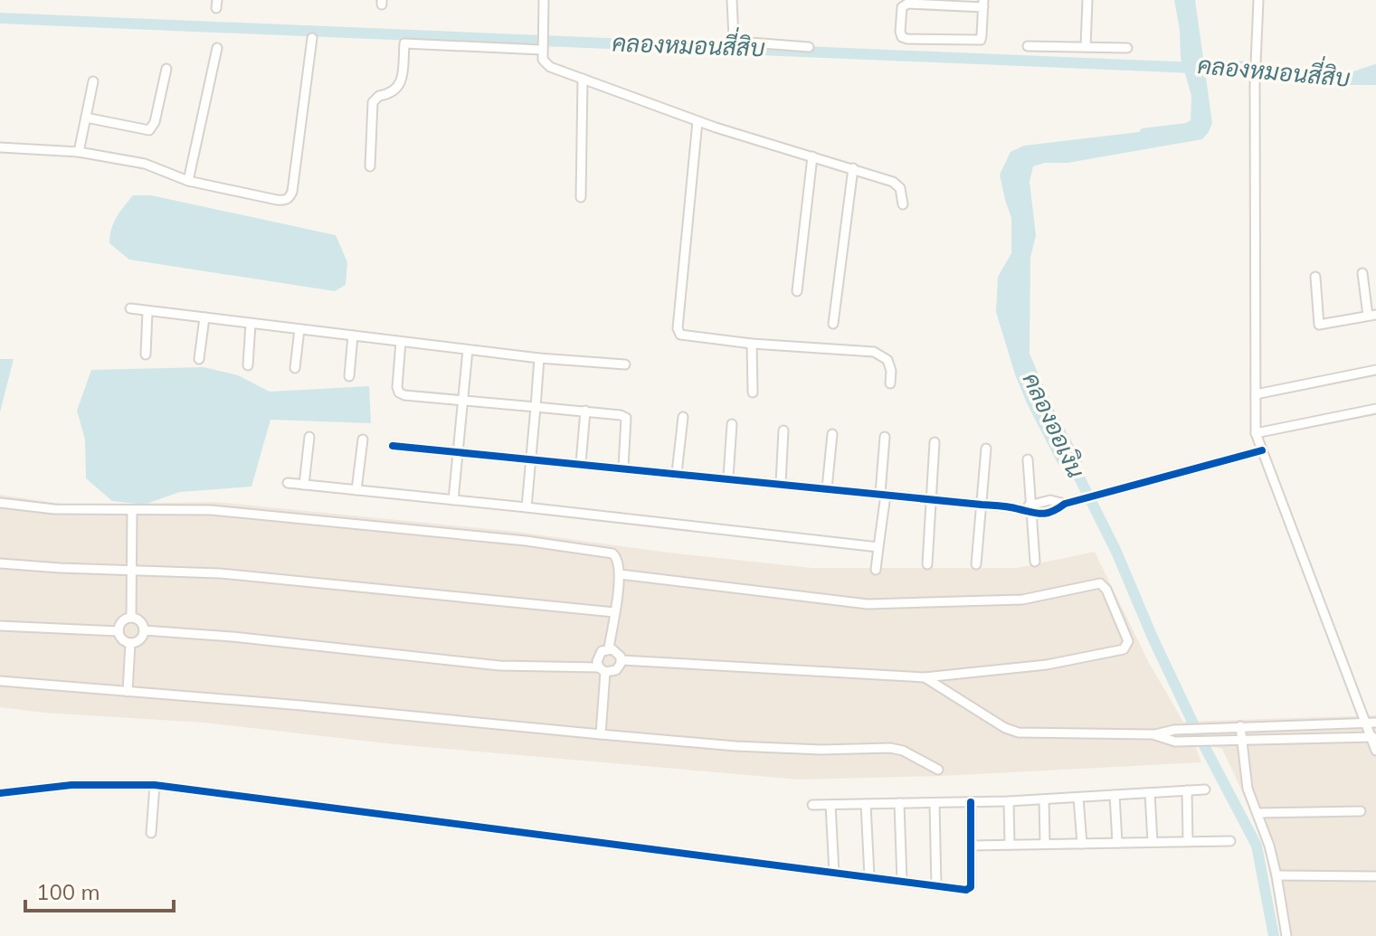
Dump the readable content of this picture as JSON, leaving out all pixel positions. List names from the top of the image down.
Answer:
{
  "water": ["คลองหมอนสี่สิบ", "คลองออเงิน"],
  "scale_bar": "100 m"
}
